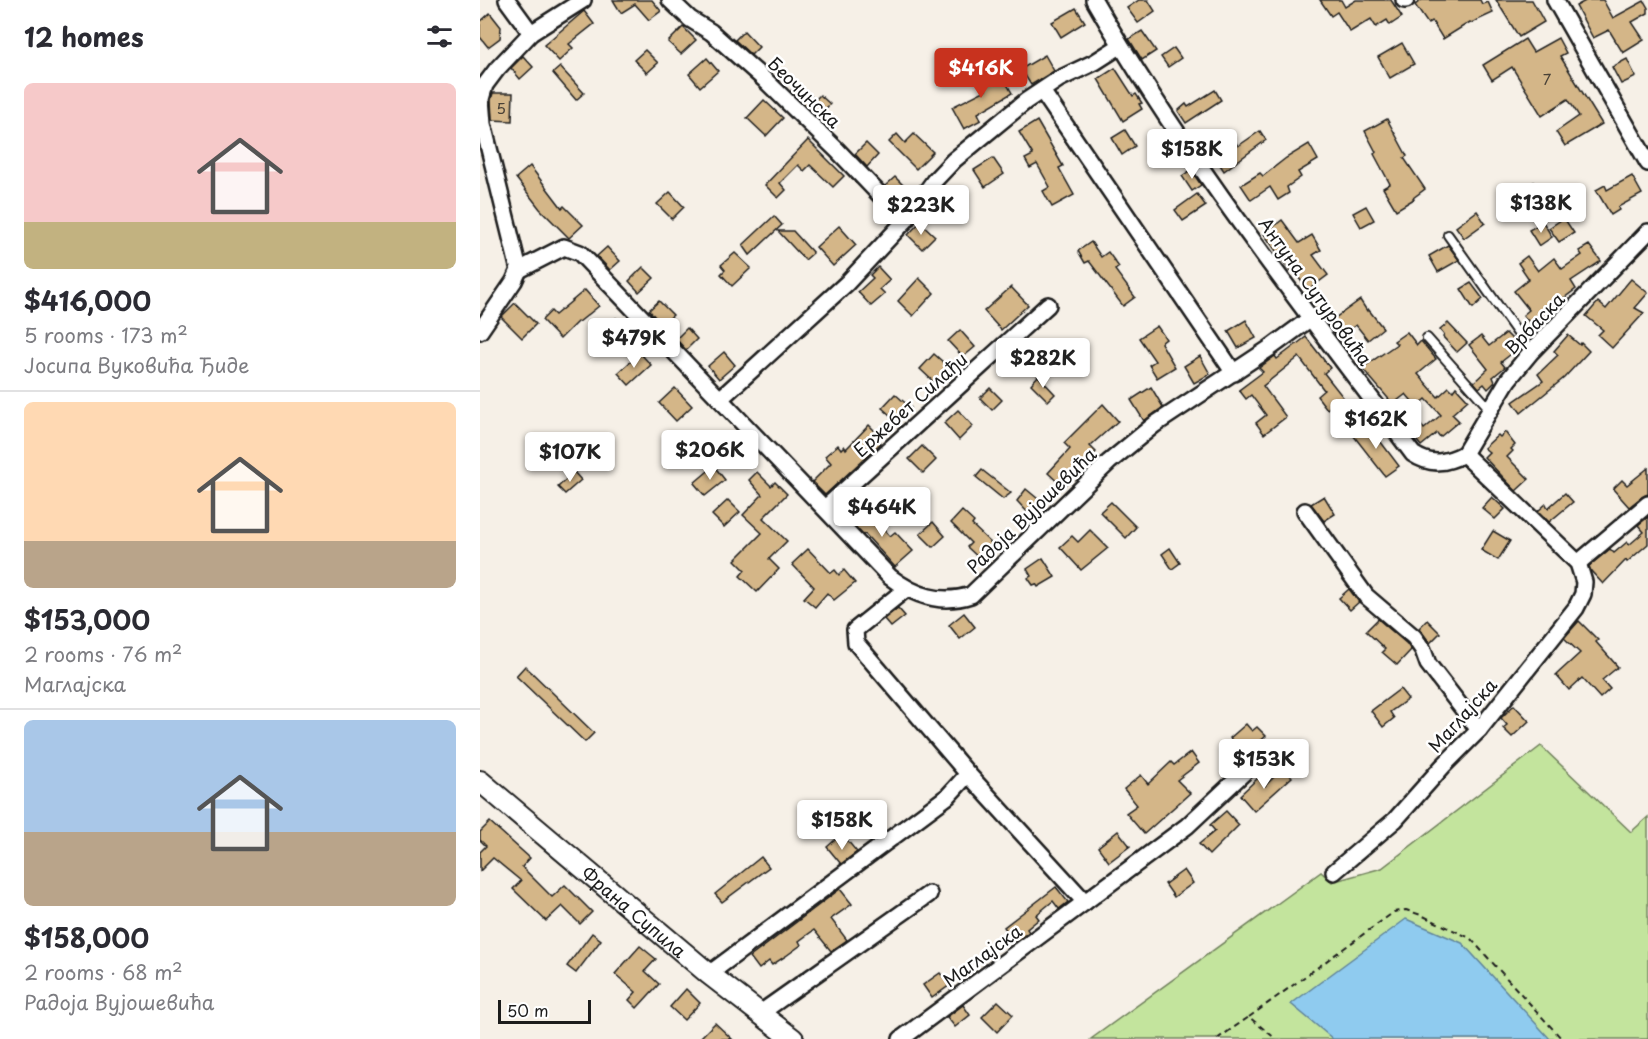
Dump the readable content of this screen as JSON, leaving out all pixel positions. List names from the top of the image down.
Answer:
{
  "streets": {
    "street": [
      "Беочинска",
      "Антуна Сутуровића",
      "Врбаска",
      "Ержебет Силађи",
      "Радоја Вујошевића",
      "Маглајска",
      "Франа Супила"
    ]
  },
  "crossings": [
    ["Антуна Сутуровића", "Врбаска"],
    ["Антуна Сутуровића", "Радоја Вујошевића"]
  ],
  "house_numbers": ["7", "5"],
  "scale_bar": "50 m",
  "page": {
    "heading": "12 homes",
    "price": [
      "$416K",
      "$158K",
      "$138K",
      "$223K",
      "$479K",
      "$282K",
      "$162K",
      "$206K",
      "$107K",
      "$464K",
      "$153K",
      "$158K"
    ],
    "list": [
      {
        "name": "$416,000",
        "note": "5 rooms · 173 m² · Јосипа Вуковића Ђиде"
      },
      {
        "name": "$153,000",
        "note": "2 rooms · 76 m² · Маглајска"
      },
      {
        "name": "$158,000",
        "note": "2 rooms · 68 m² · Радоја Вујошевића"
      }
    ],
    "scale": "50 m"
  }
}
